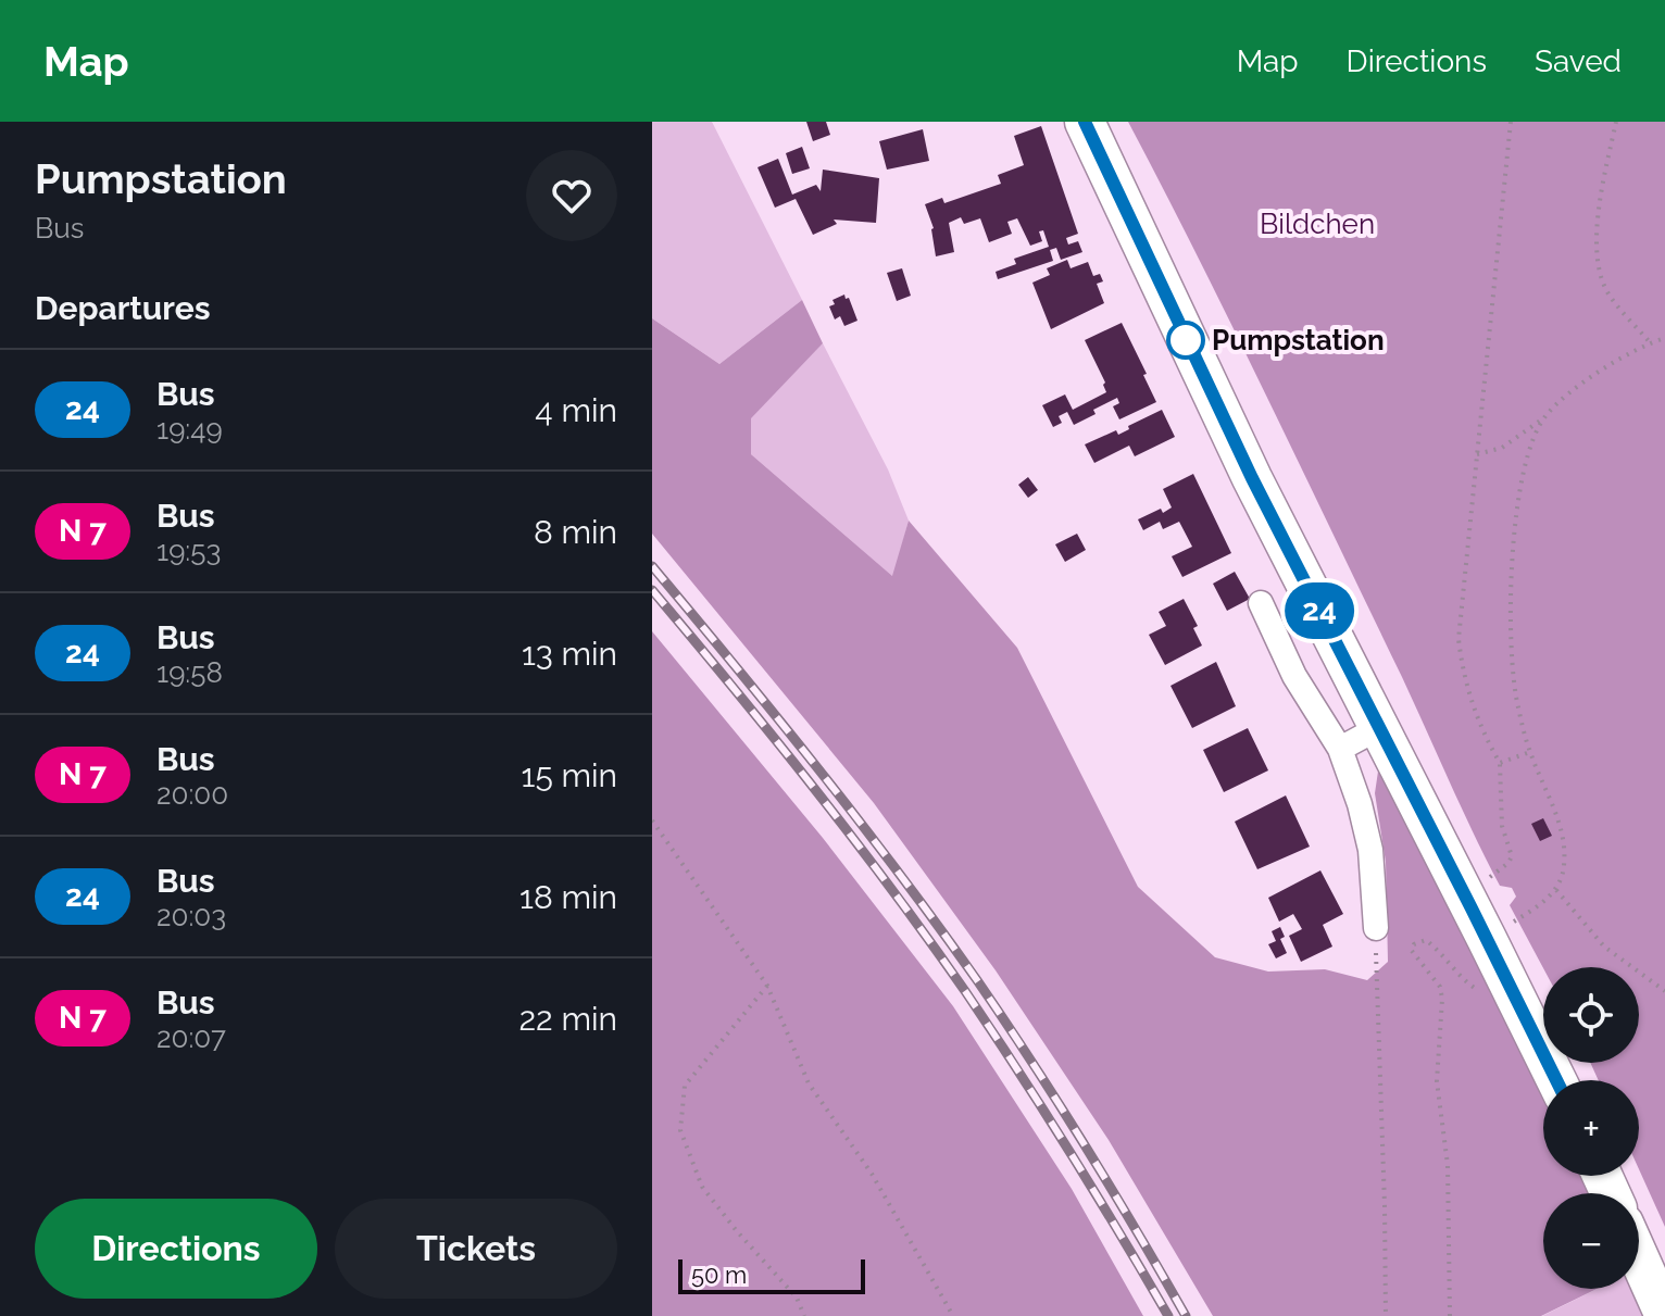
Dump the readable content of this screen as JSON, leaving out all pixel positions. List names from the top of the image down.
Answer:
{
  "parks": ["Bildchen"],
  "places": ["Pumpstation"],
  "lines": ["bus line 24"],
  "scale_bar": "50 m",
  "page": {
    "header": "Map",
    "nav": ["Map", "Directions", "Saved"],
    "heading": [
      ["Pumpstation", "Bus"],
      "Departures"
    ],
    "on_map": "24",
    "list": [
      {
        "mark": "24",
        "name": "Bus",
        "note": "19:49",
        "value": "4 min"
      },
      {
        "mark": "N 7",
        "name": "Bus",
        "note": "19:53",
        "value": "8 min"
      },
      {
        "mark": "24",
        "name": "Bus",
        "note": "19:58",
        "value": "13 min"
      },
      {
        "mark": "N 7",
        "name": "Bus",
        "note": "20:00",
        "value": "15 min"
      },
      {
        "mark": "24",
        "name": "Bus",
        "note": "20:03",
        "value": "18 min"
      },
      {
        "mark": "N 7",
        "name": "Bus",
        "note": "20:07",
        "value": "22 min"
      }
    ],
    "map_buttons": ["+", "−"],
    "buttons": ["Directions", "Tickets"],
    "scale": "50 m"
  }
}
